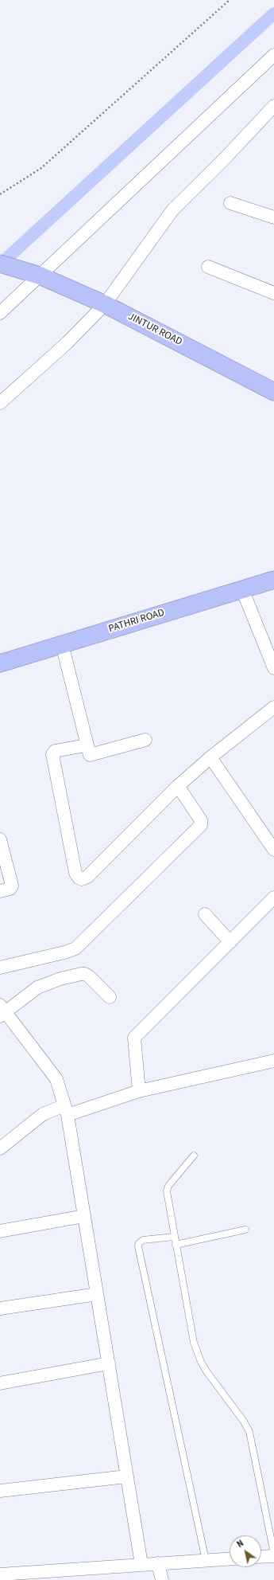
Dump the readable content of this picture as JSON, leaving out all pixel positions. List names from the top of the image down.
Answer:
{
  "streets": {
    "highway": ["JINTUR ROAD", "PATHRI ROAD"]
  },
  "north": "top left"
}
